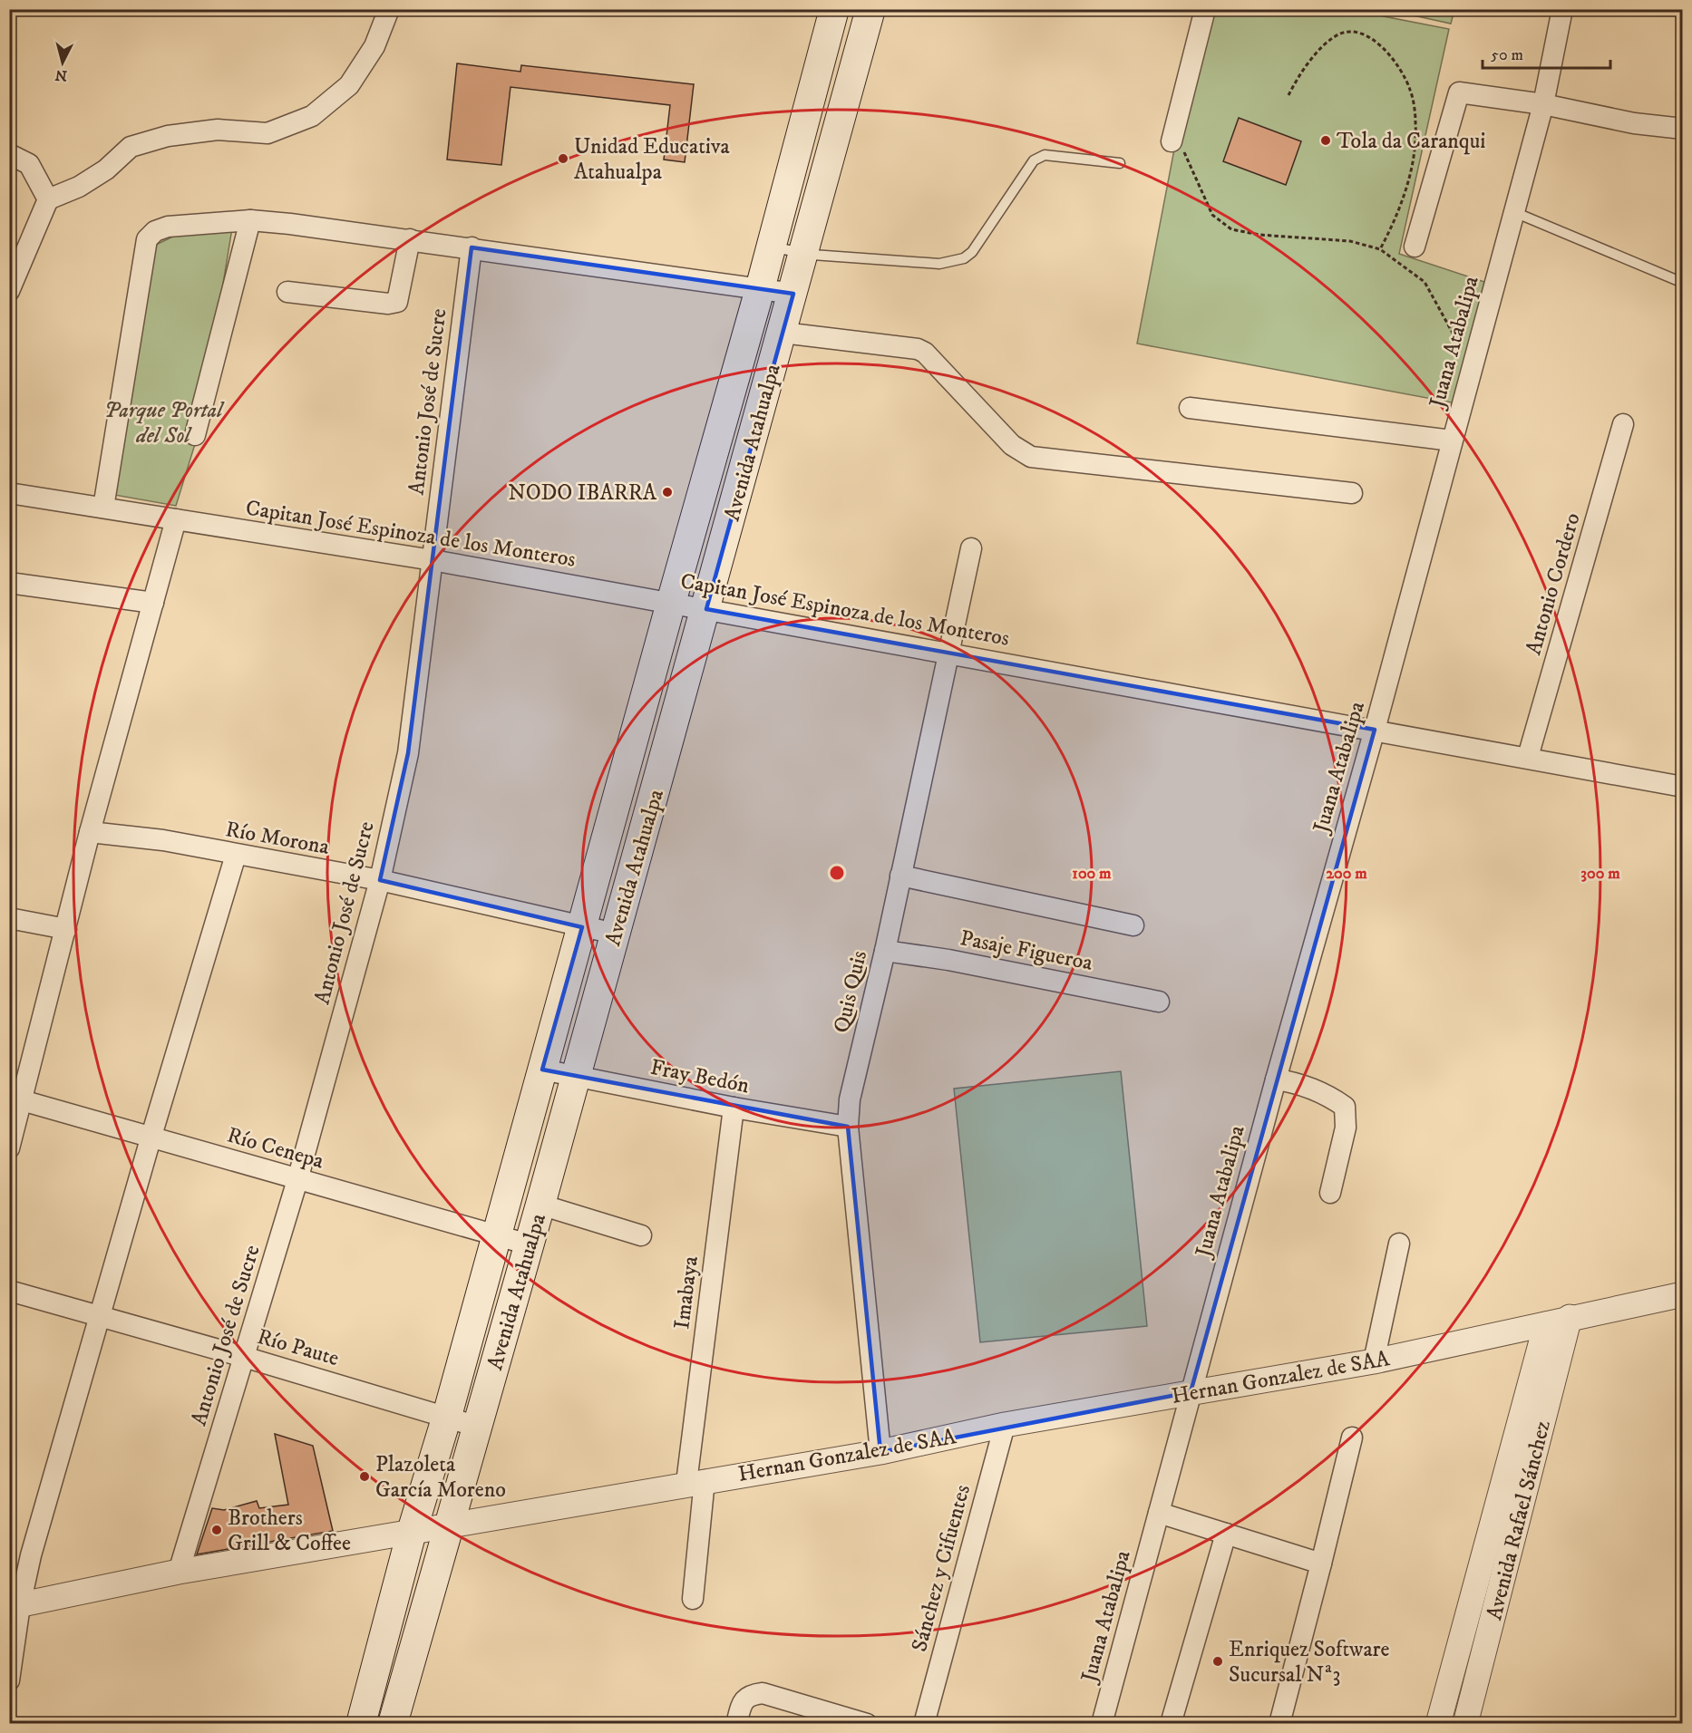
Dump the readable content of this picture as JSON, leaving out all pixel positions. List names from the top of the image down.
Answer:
{
  "streets": {
    "main road": ["Avenida Atahualpa"],
    "street": [
      "Juana Atabalipa",
      "Antonio José de Sucre",
      "Capitan José Espinoza de los Monteros",
      "Antonio Cordero",
      "Río Morona",
      "Pasaje Figueroa",
      "Quis Quis",
      "Fray Bedón",
      "Río Cenepa",
      "Imabaya",
      "Río Paute",
      "Hernan Gonzalez de SAA",
      "Avenida Rafael Sánchez",
      "Sánchez y Cifuentes"
    ]
  },
  "crossings": [
    ["Juana Atabalipa", "Capitan José Espinoza de los Monteros"],
    ["Juana Atabalipa", "Hernan Gonzalez de SAA"],
    ["Antonio José de Sucre", "Capitan José Espinoza de los Monteros"],
    ["Antonio José de Sucre", "Río Morona"],
    ["Antonio José de Sucre", "Río Cenepa"],
    ["Antonio José de Sucre", "Río Paute"],
    ["Antonio José de Sucre", "Hernan Gonzalez de SAA"],
    ["Avenida Atahualpa", "Capitan José Espinoza de los Monteros"],
    ["Avenida Atahualpa", "Río Morona"],
    ["Avenida Atahualpa", "Fray Bedón"],
    ["Avenida Atahualpa", "Río Cenepa"],
    ["Avenida Atahualpa", "Río Paute"],
    ["Avenida Atahualpa", "Hernan Gonzalez de SAA"],
    ["Capitan José Espinoza de los Monteros", "Antonio Cordero"],
    ["Capitan José Espinoza de los Monteros", "Quis Quis"],
    ["Pasaje Figueroa", "Quis Quis"],
    ["Quis Quis", "Fray Bedón"],
    ["Quis Quis", "Hernan Gonzalez de SAA"],
    ["Fray Bedón", "Imabaya"],
    ["Imabaya", "Hernan Gonzalez de SAA"],
    ["Hernan Gonzalez de SAA", "Avenida Rafael Sánchez"],
    ["Hernan Gonzalez de SAA", "Sánchez y Cifuentes"]
  ],
  "parks": ["Parque Portal del Sol"],
  "places": [
    "Tola da Caranqui",
    "Unidad Educativa Atahualpa",
    "NODO IBARRA",
    "Plazoleta García Moreno",
    "Brothers Grill & Coffee",
    "Enriquez Software Sucursal Nª3"
  ],
  "scale_bar": "50 m",
  "north": "bottom",
  "rings": ["100 m", "200 m", "300 m"]
}
